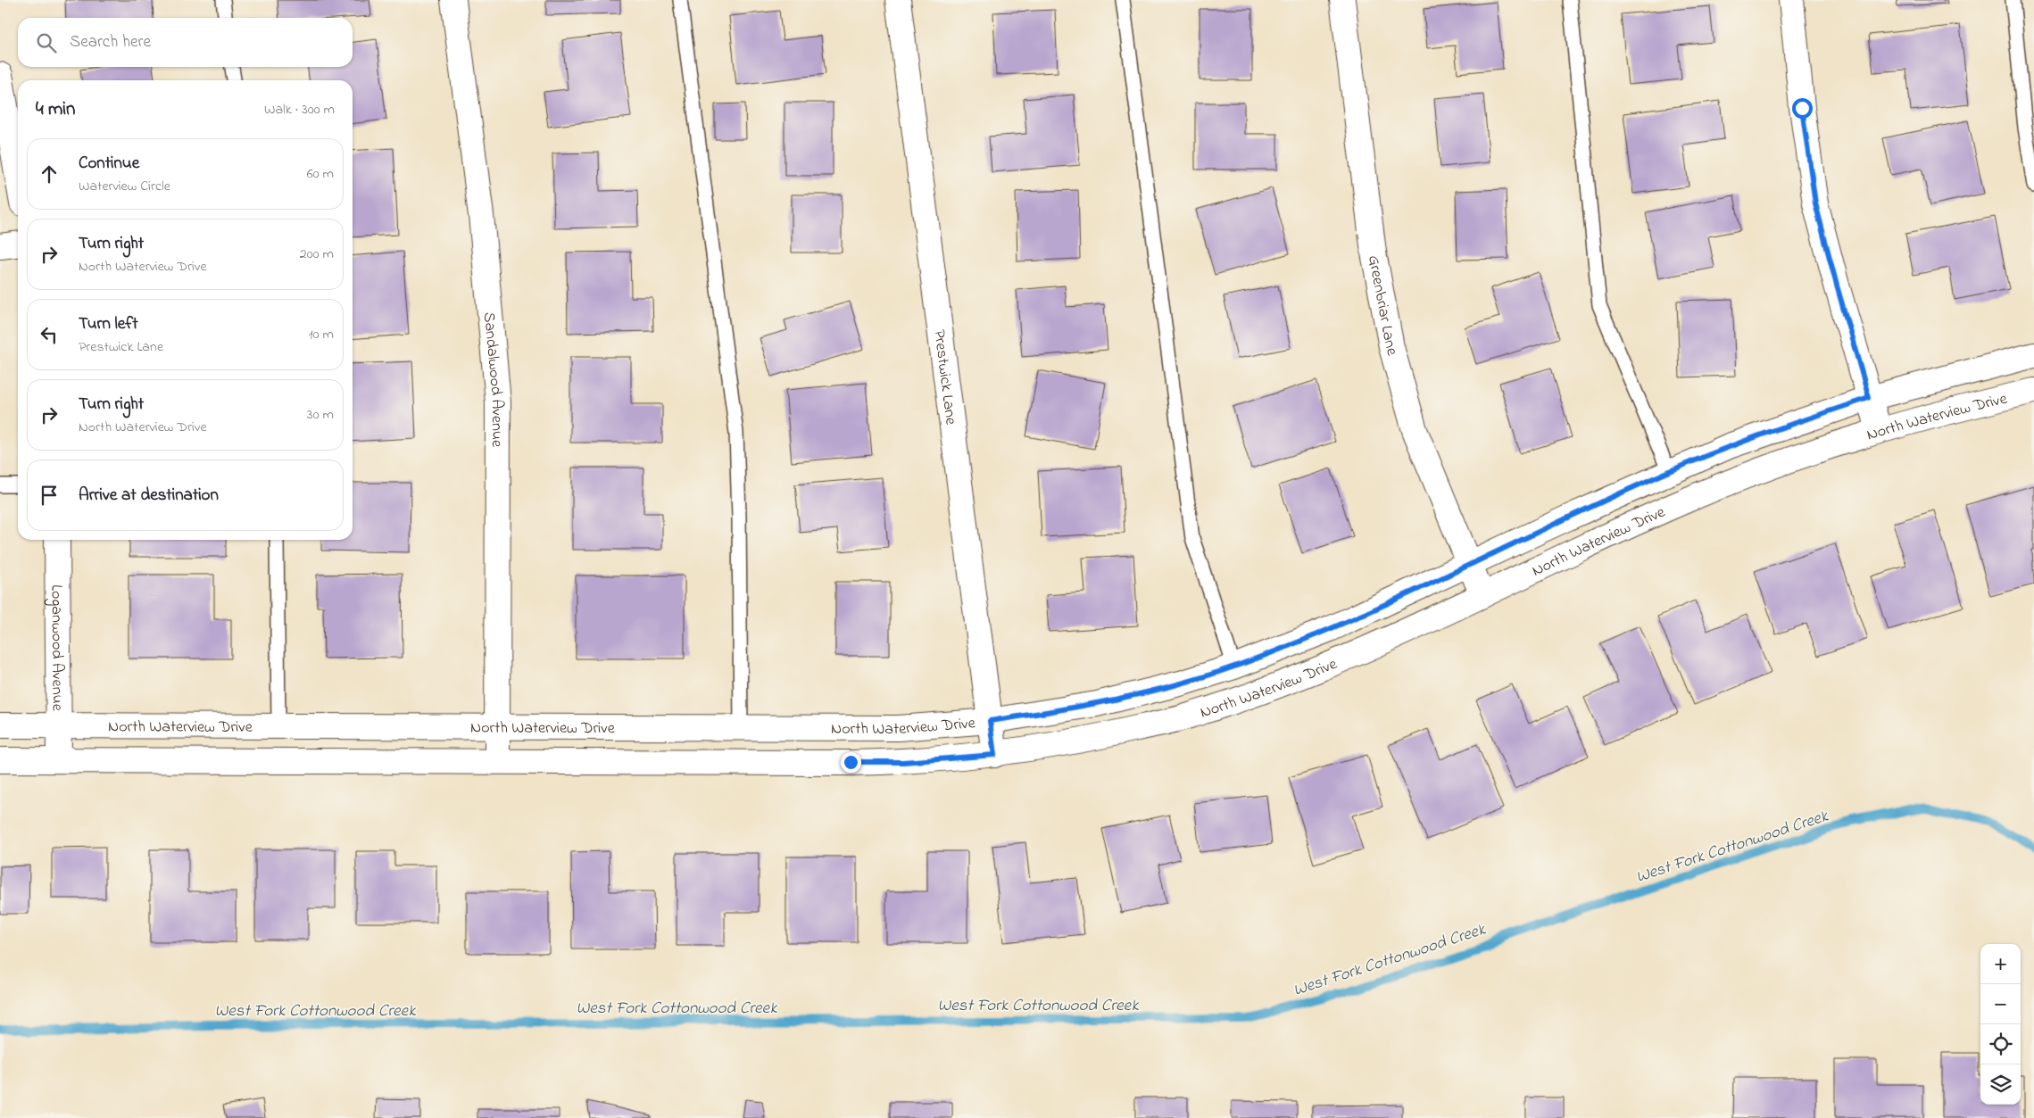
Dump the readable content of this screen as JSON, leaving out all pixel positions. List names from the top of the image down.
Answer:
{
  "streets": {
    "street": [
      "Greenbriar Lane",
      "Prestwick Lane",
      "Sandalwood Avenue",
      "North Waterview Drive",
      "Loganwood Avenue"
    ]
  },
  "crossings": [
    ["Greenbriar Lane", "North Waterview Drive"],
    ["Prestwick Lane", "North Waterview Drive"],
    ["Sandalwood Avenue", "North Waterview Drive"],
    ["North Waterview Drive", "Loganwood Avenue"]
  ],
  "water": ["West Fork Cottonwood Creek"],
  "page": {
    "search": "Search here",
    "heading": ["4 min", "Walk · 300 m"],
    "list": [
      ["Continue", "Waterview Circle", "60 m"],
      ["Turn right", "North Waterview Drive", "200 m"],
      ["Turn left", "Prestwick Lane", "10 m"],
      ["Turn right", "North Waterview Drive", "30 m"],
      "Arrive at destination"
    ],
    "map_buttons": ["+", "−"]
  }
}
